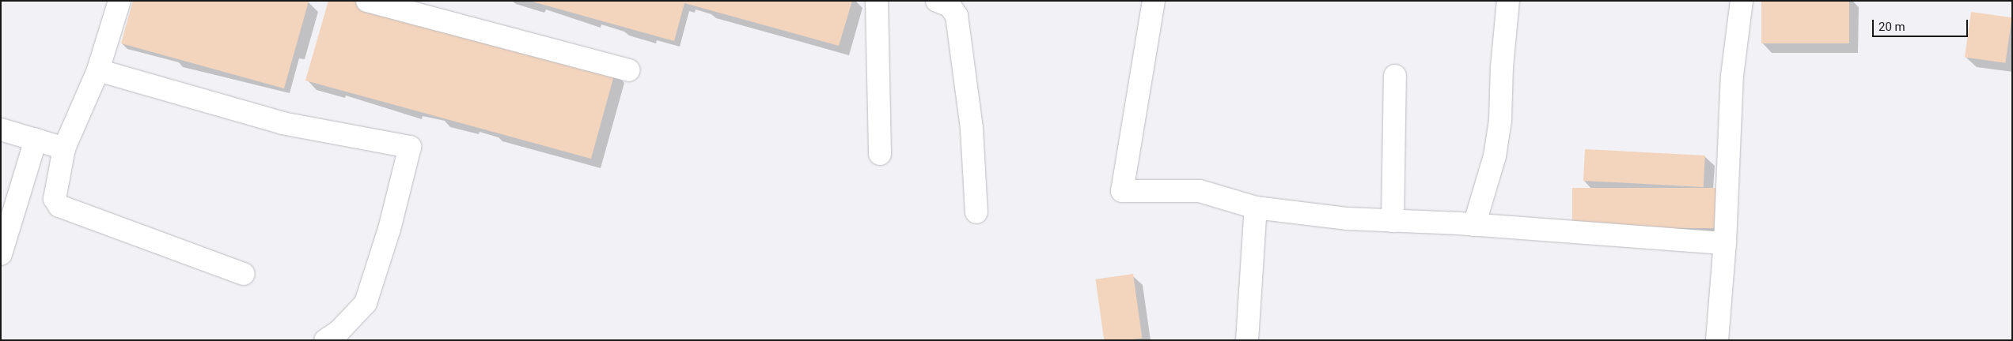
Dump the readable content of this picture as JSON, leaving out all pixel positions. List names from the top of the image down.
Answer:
{
  "scale_bar": "20 m"
}
